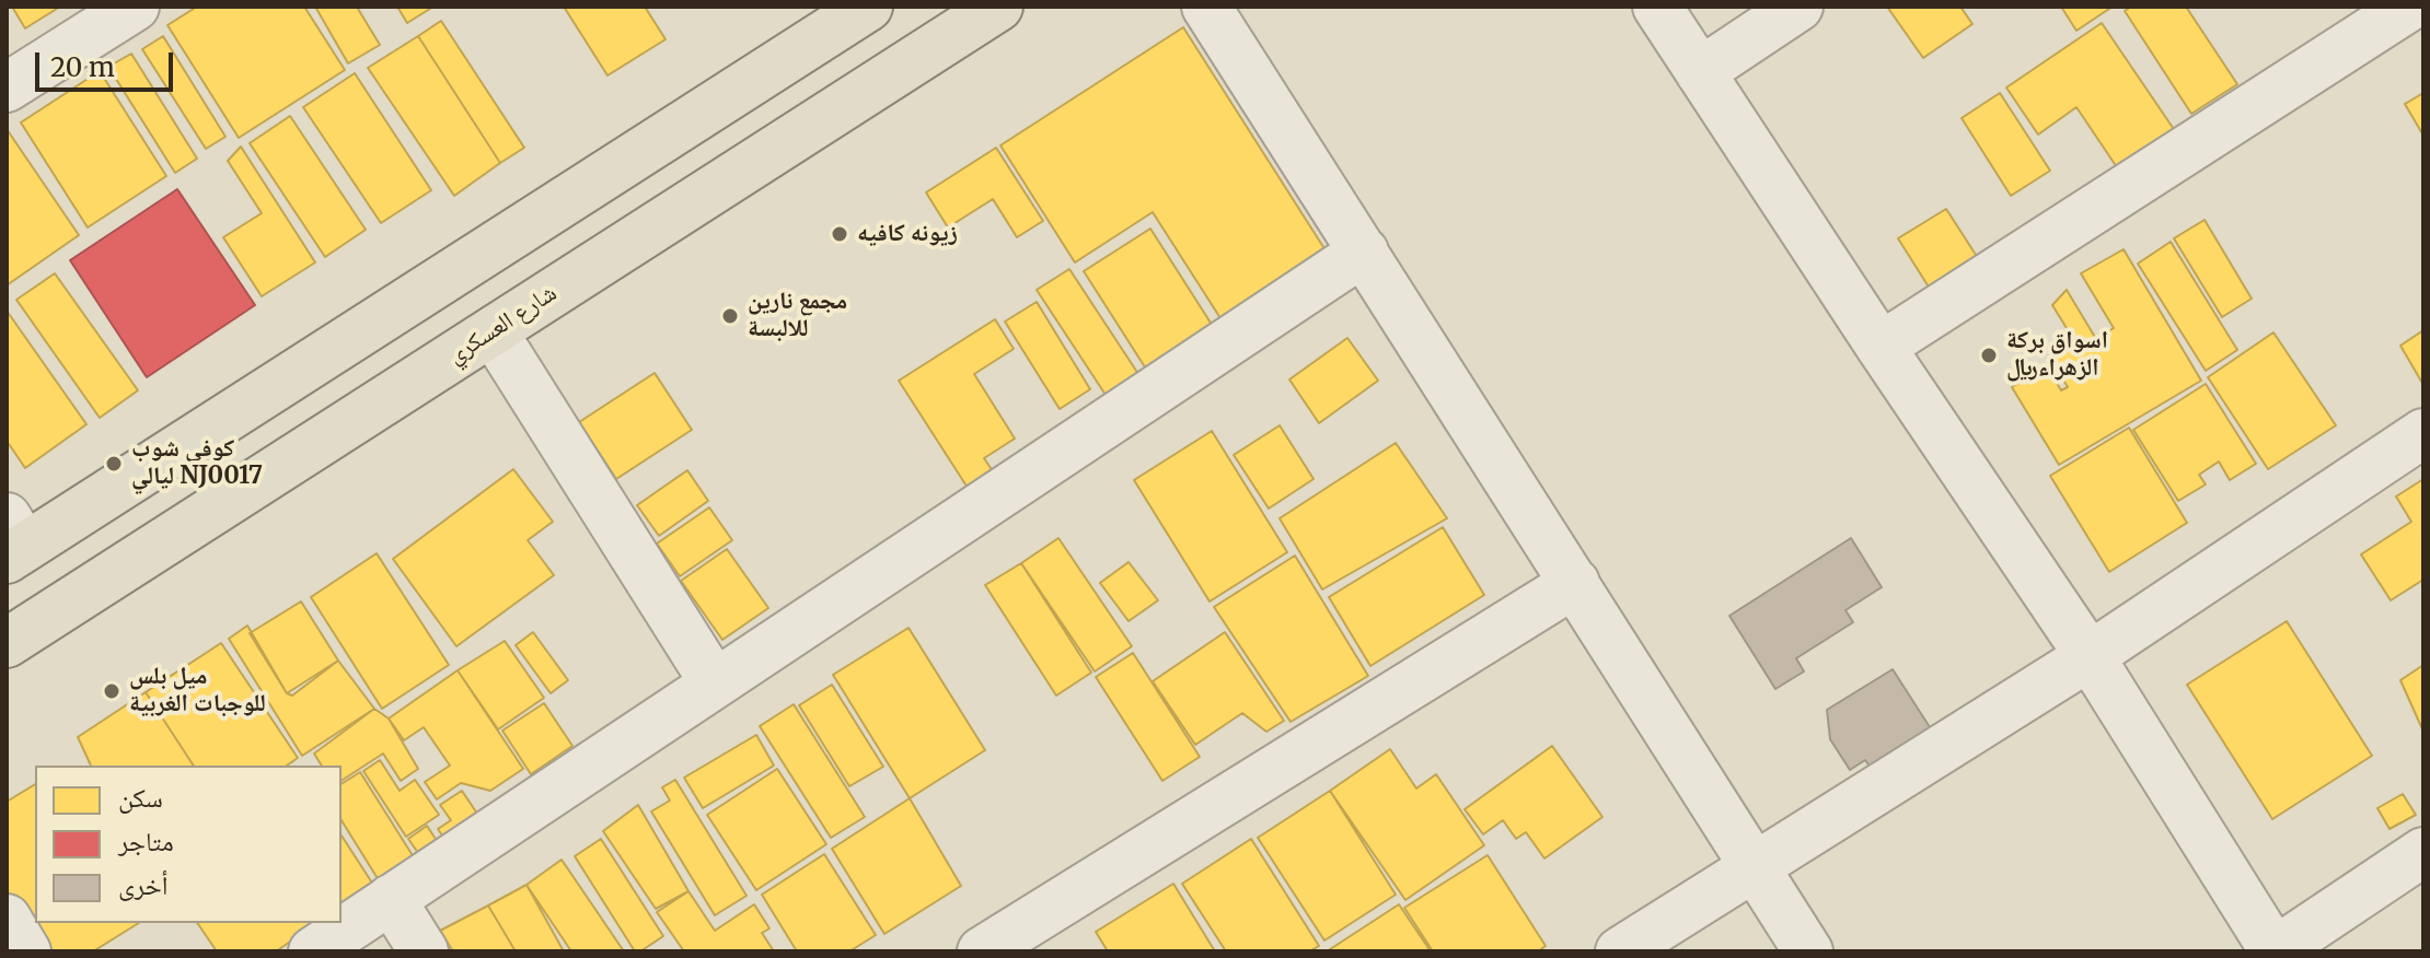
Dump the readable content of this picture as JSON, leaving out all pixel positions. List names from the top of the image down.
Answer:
{
  "streets": {
    "main road": ["شارع العسكري"]
  },
  "places": [
    "زيونه كافيه",
    "مجمع نارين للالبسة",
    "اسواق بركة الزهراء﷼",
    "كوفي شوب ليالي NJ0017",
    "ميل بلس للوجبات الغربية"
  ],
  "legend": ["سكن", "متاجر", "أخرى"],
  "scale_bar": "20 m"
}
